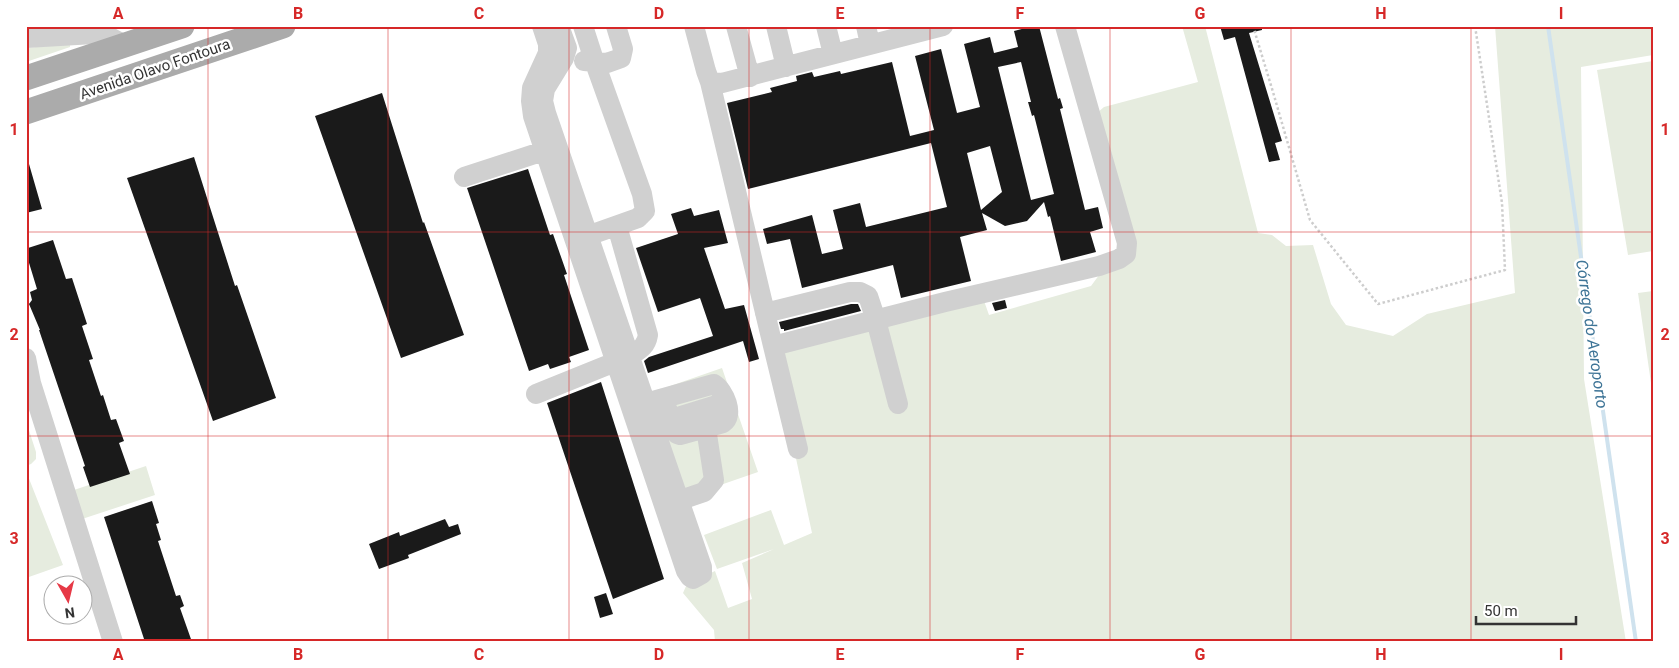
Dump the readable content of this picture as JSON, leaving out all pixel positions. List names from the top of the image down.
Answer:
{
  "streets": {
    "main road": ["Avenida Olavo Fontoura"]
  },
  "water": ["Córrego do Aeroporto"],
  "scale_bar": "50 m",
  "north": "bottom",
  "grid": {
    "columns": [
      "A",
      "B",
      "C",
      "D",
      "E",
      "F",
      "G",
      "H",
      "I"
    ],
    "rows": ["1", "2", "3"]
  }
}
